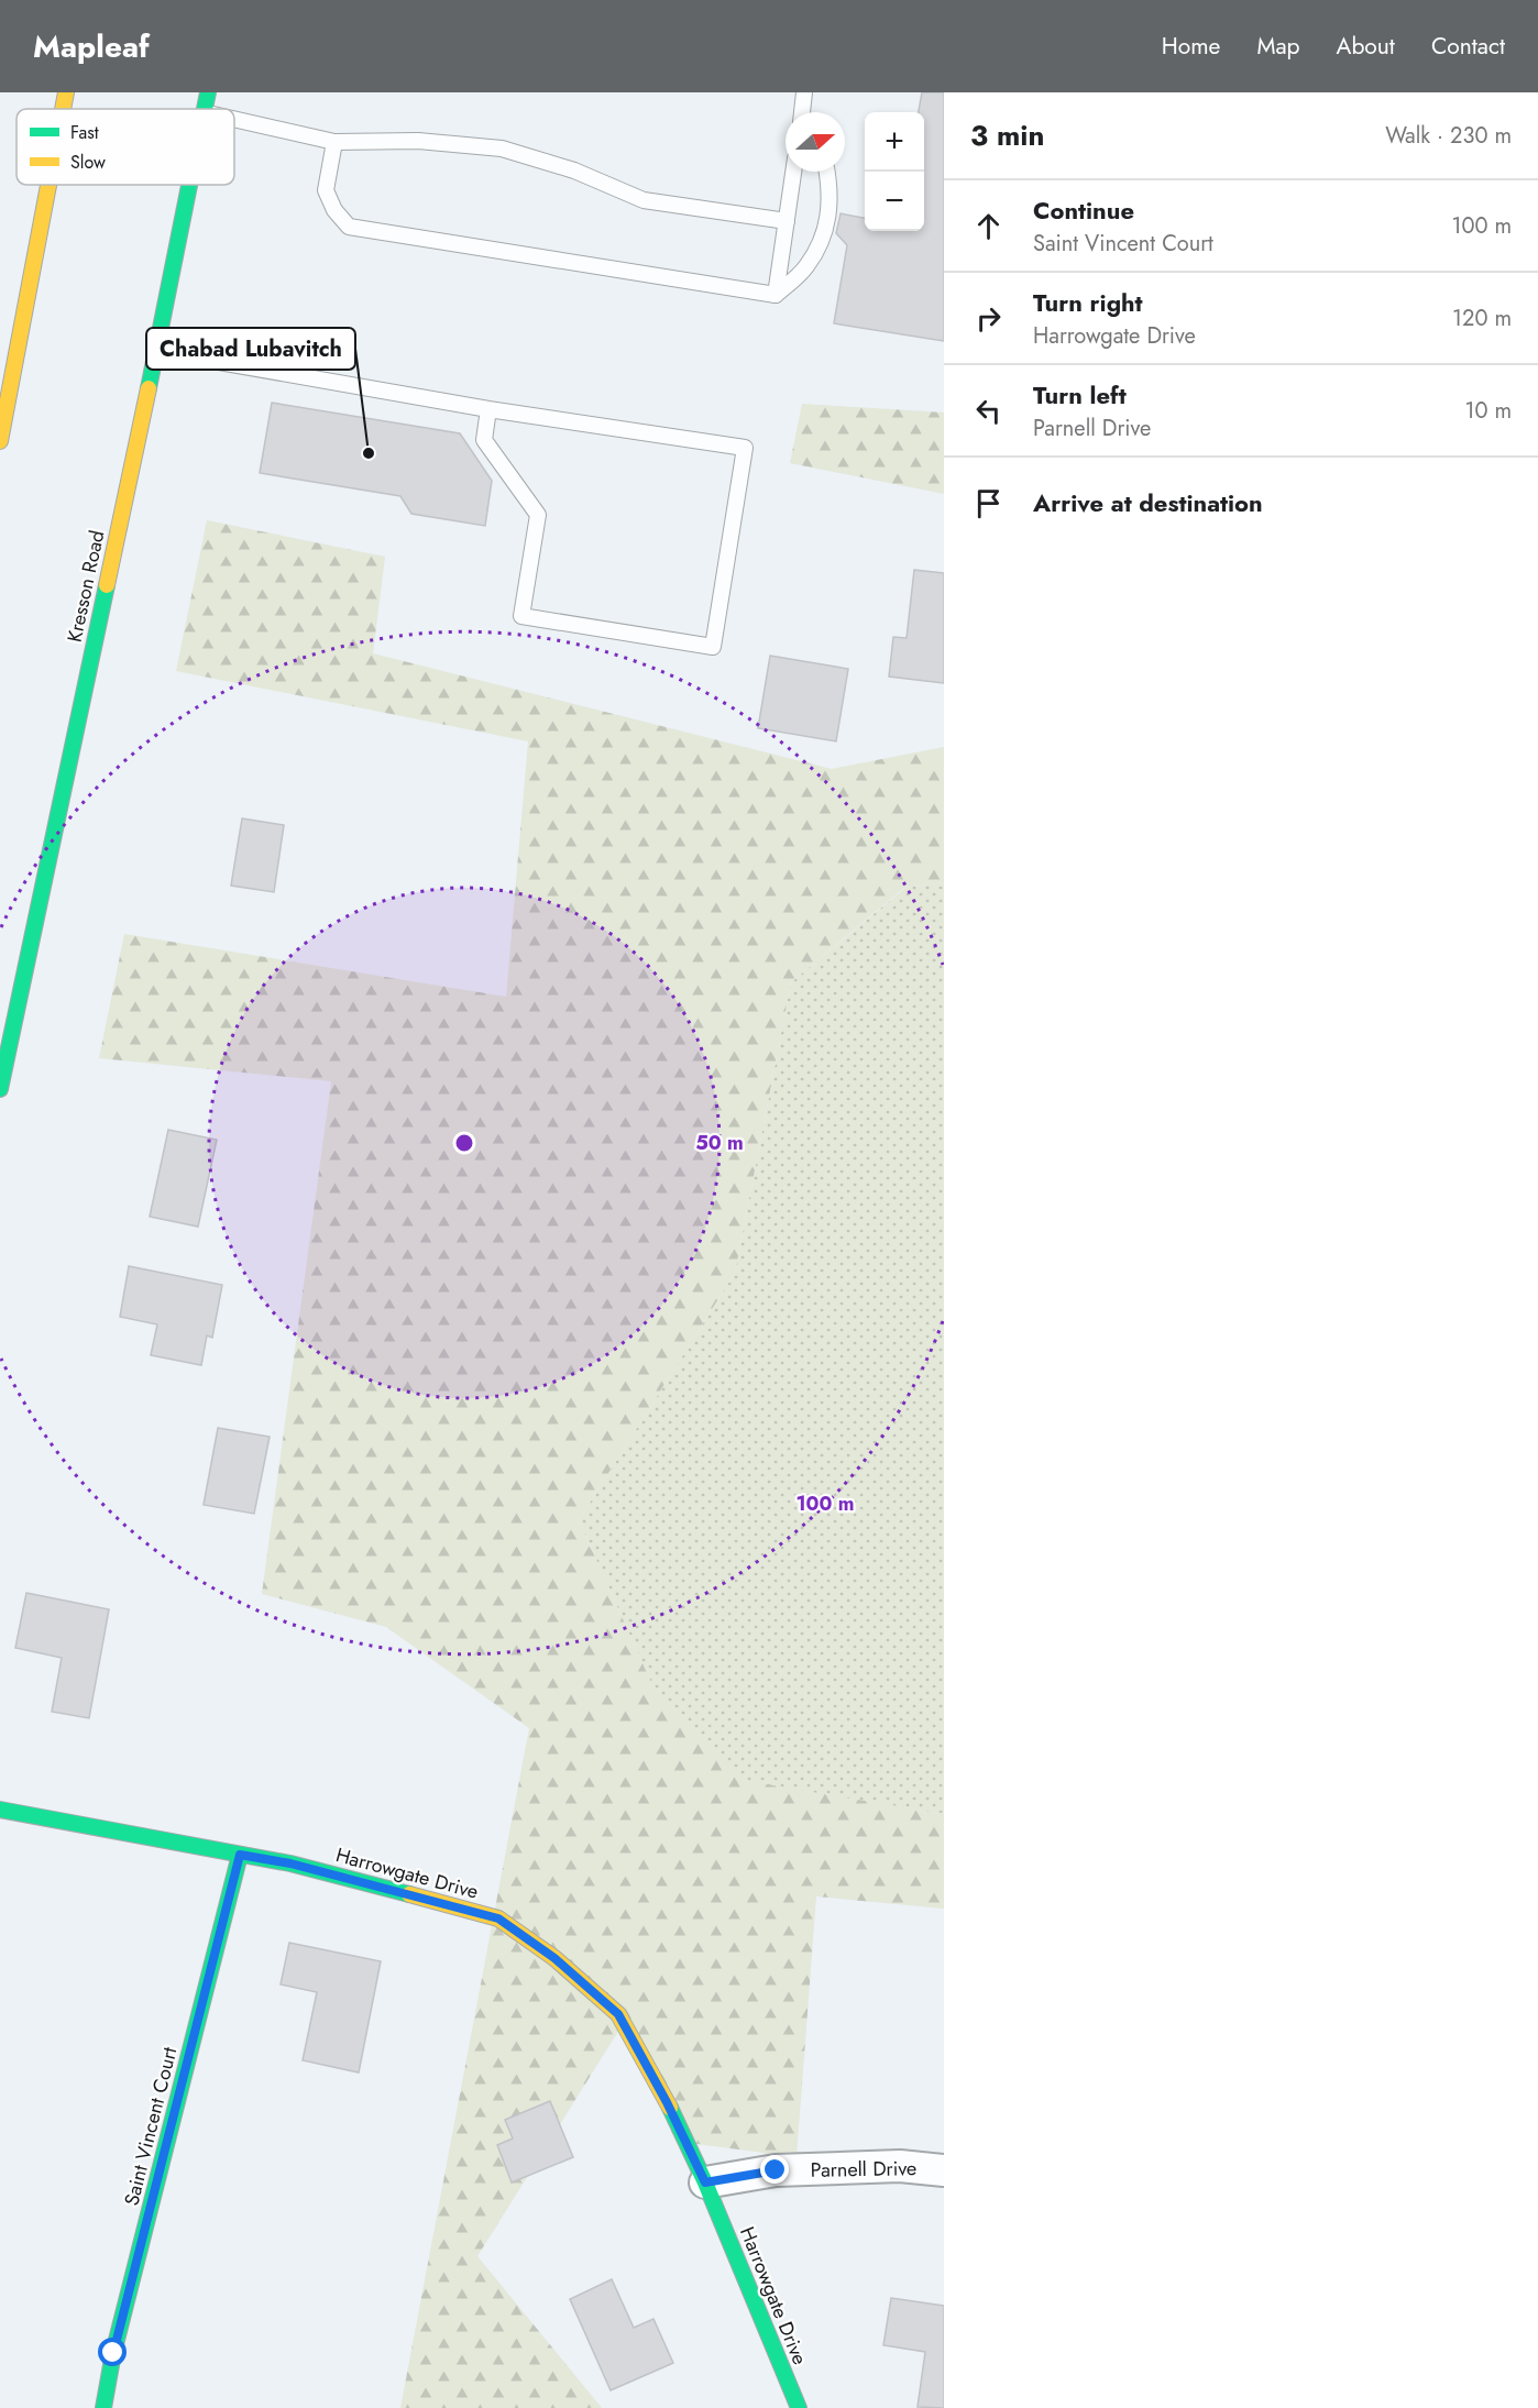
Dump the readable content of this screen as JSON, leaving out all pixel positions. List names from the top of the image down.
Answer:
{
  "streets": {
    "street": [
      "Kresson Road",
      "Harrowgate Drive",
      "Saint Vincent Court",
      "Parnell Drive"
    ]
  },
  "crossings": [
    ["Harrowgate Drive", "Saint Vincent Court"],
    ["Harrowgate Drive", "Parnell Drive"]
  ],
  "places": ["Chabad Lubavitch"],
  "legend": ["Fast", "Slow"],
  "north": "right",
  "page": {
    "header": "Mapleaf",
    "nav": [
      "Home",
      "Map",
      "About",
      "Contact"
    ],
    "heading": ["3 min", "Walk · 230 m"],
    "map_buttons": ["+", "−"],
    "list": [
      ["Continue", "Saint Vincent Court", "100 m"],
      ["Turn right", "Harrowgate Drive", "120 m"],
      ["Turn left", "Parnell Drive", "10 m"],
      "Arrive at destination"
    ]
  },
  "rings": ["50 m", "100 m"]
}
